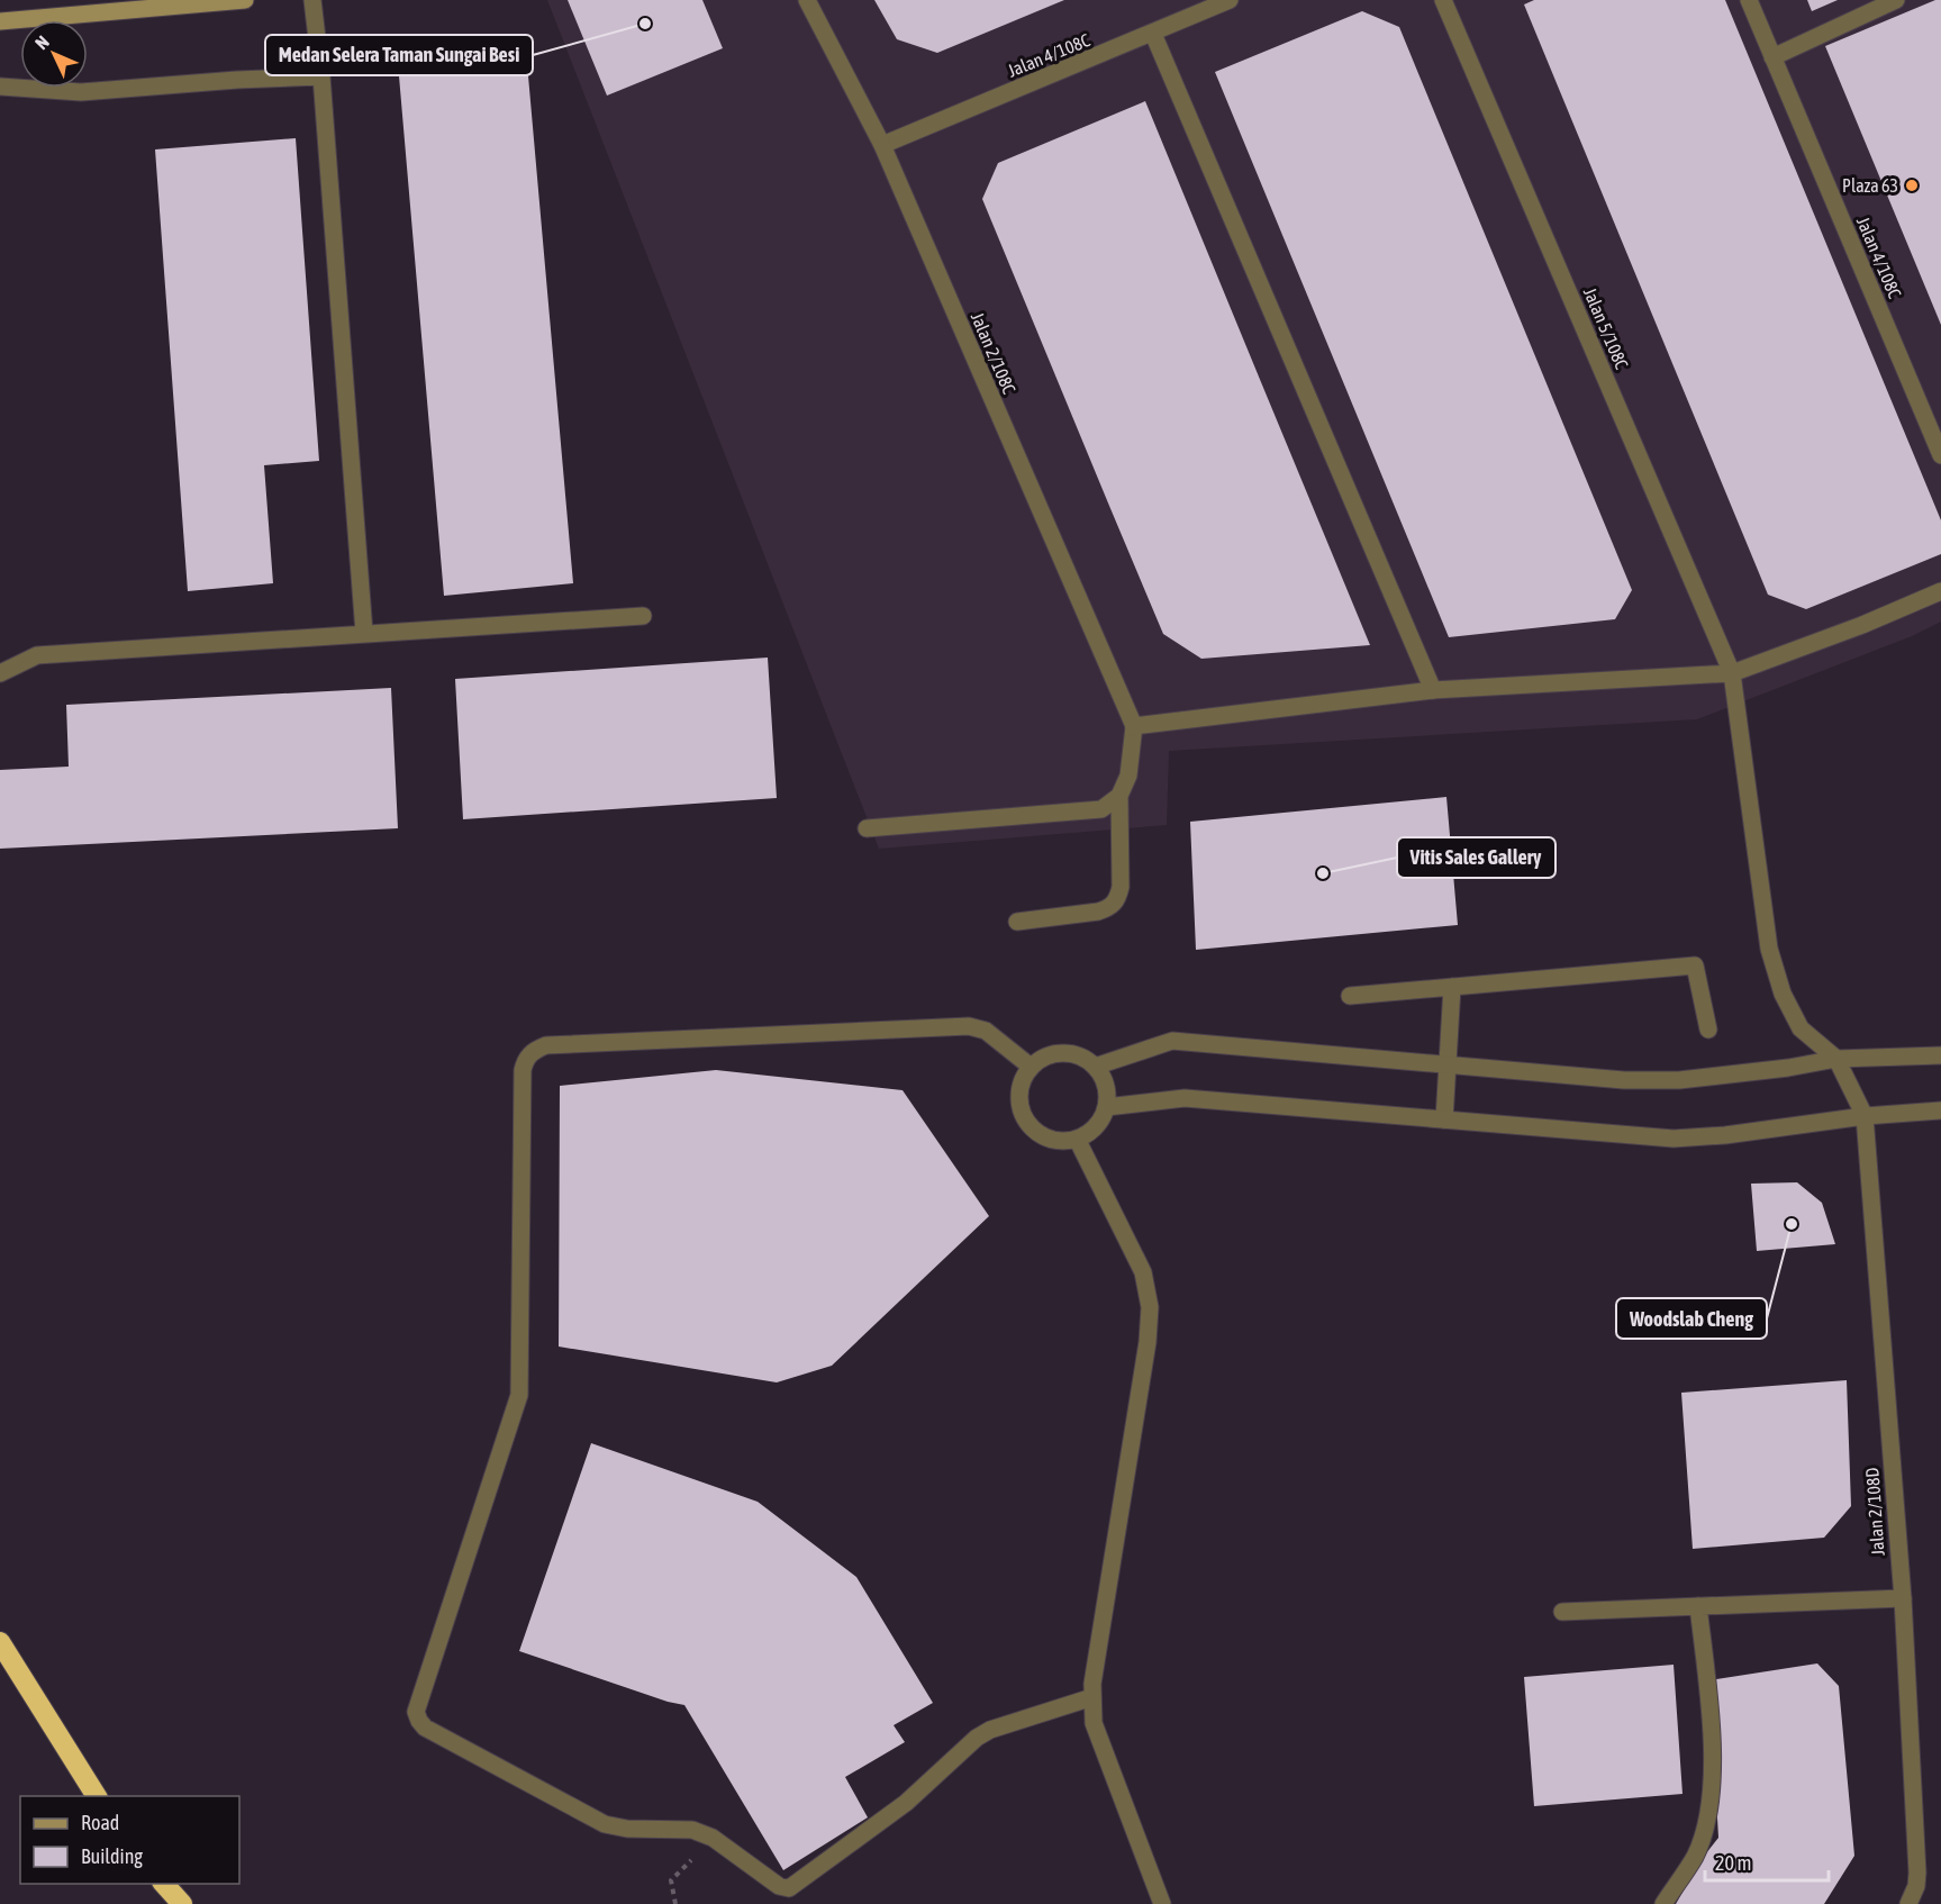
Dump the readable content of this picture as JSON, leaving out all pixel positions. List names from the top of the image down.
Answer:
{
  "streets": {
    "street": [
      "Jalan 4/108C",
      "Jalan 5/108C",
      "Jalan 2/108C",
      "Jalan 2/108D"
    ]
  },
  "crossings": [
    ["Jalan 4/108C", "Jalan 2/108C"]
  ],
  "places": [
    "Medan Selera Taman Sungai Besi",
    "Plaza 63",
    "Vitis Sales Gallery",
    "Woodslab Cheng"
  ],
  "legend": ["Road", "Building"],
  "scale_bar": "20 m",
  "north": "top left"
}
